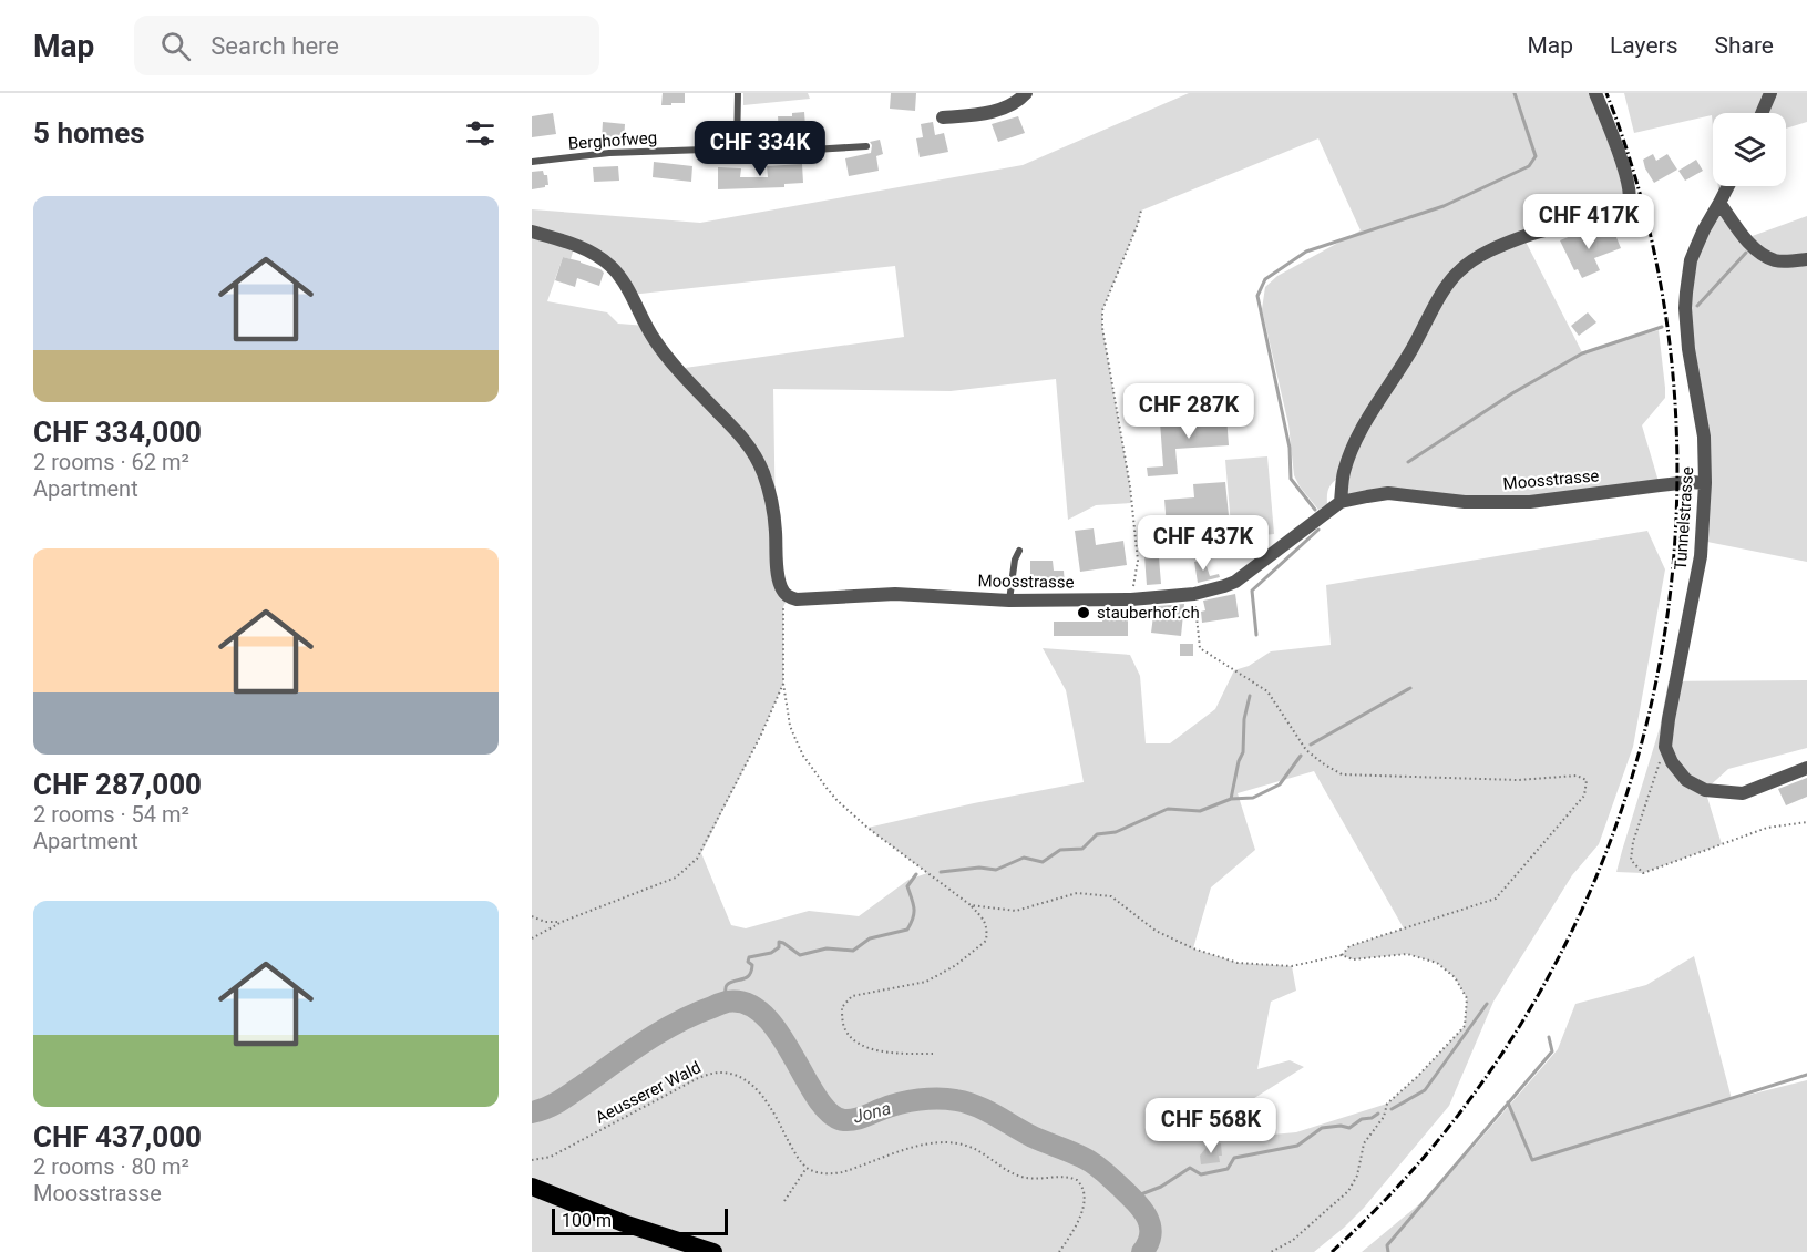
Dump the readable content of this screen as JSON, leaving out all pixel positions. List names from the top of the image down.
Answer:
{
  "streets": {
    "street": ["Moosstrasse", "Tunnelstrasse"],
    "lane": ["Berghofweg"],
    "path": ["Aeusserer Wald"]
  },
  "crossings": [
    ["Moosstrasse", "Tunnelstrasse"]
  ],
  "water": ["Jona"],
  "places": ["stauberhof.ch"],
  "scale_bar": "100 m",
  "page": {
    "header": "Map",
    "search": "Search here",
    "nav": ["Map", "Layers", "Share"],
    "heading": "5 homes",
    "price": [
      "CHF 334K",
      "CHF 417K",
      "CHF 287K",
      "CHF 437K",
      "CHF 568K"
    ],
    "list": [
      {
        "name": "CHF 334,000",
        "note": "2 rooms · 62 m² · Apartment"
      },
      {
        "name": "CHF 287,000",
        "note": "2 rooms · 54 m² · Apartment"
      },
      {
        "name": "CHF 437,000",
        "note": "2 rooms · 80 m² · Moosstrasse"
      }
    ],
    "scale": "100 m"
  }
}
